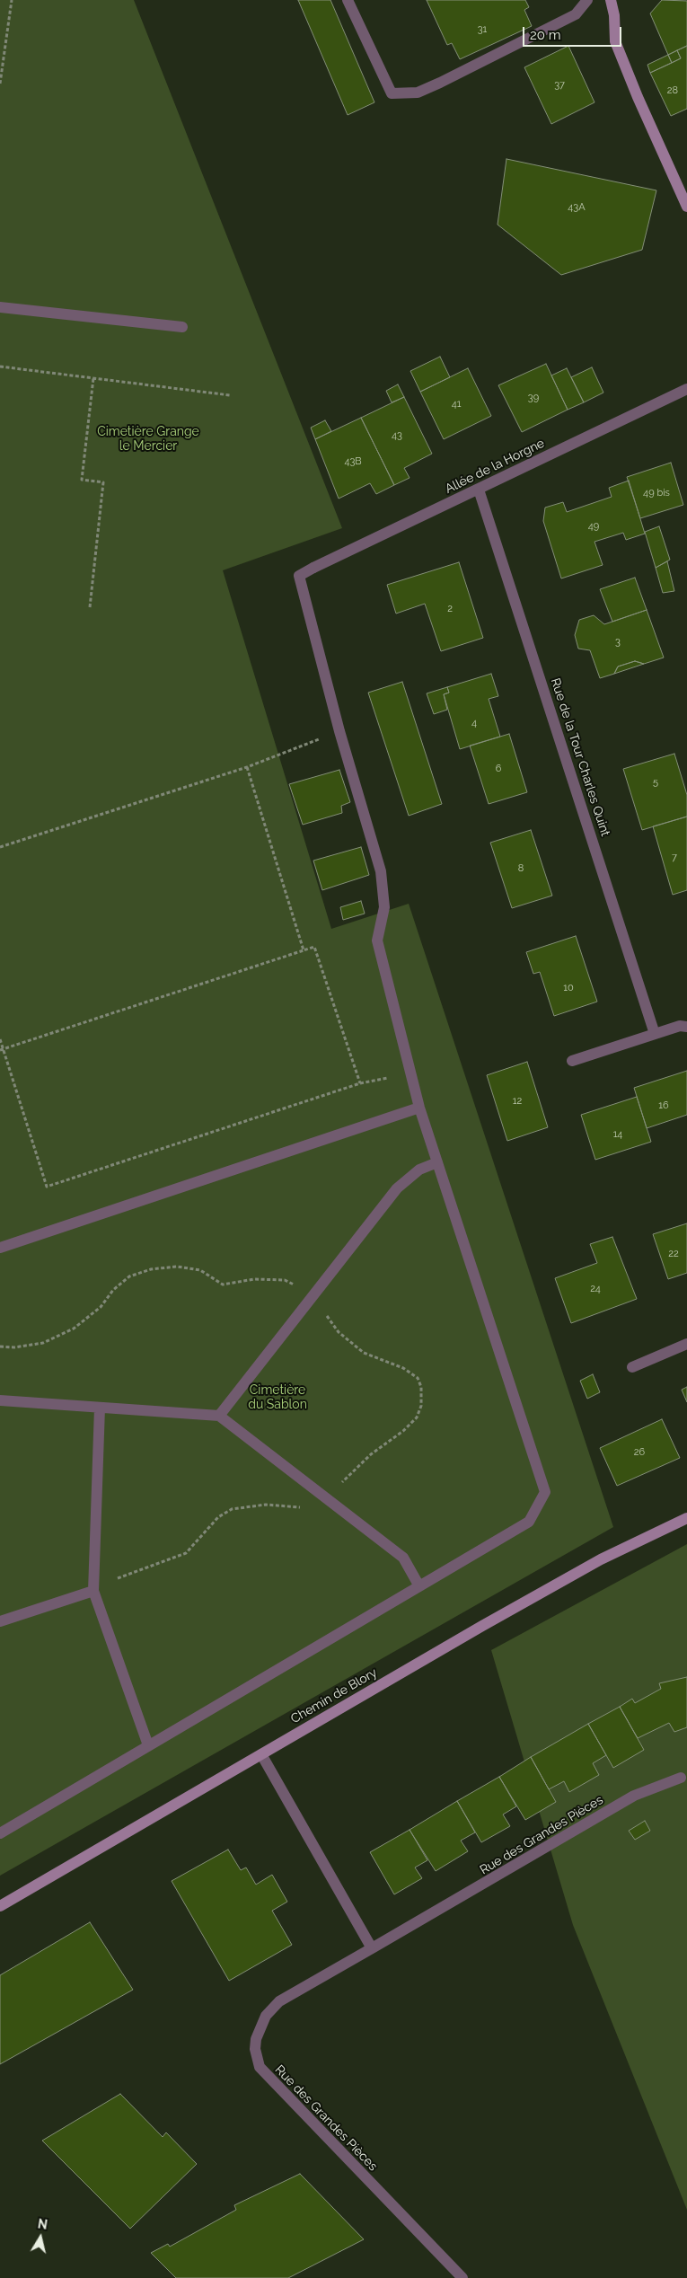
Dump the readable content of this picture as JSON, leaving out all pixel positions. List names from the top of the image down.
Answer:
{
  "streets": {
    "street": [
      "Allée de la Horgne",
      "Rue de la Tour Charles Quint",
      "Chemin de Blory",
      "Rue des Grandes Pièces"
    ]
  },
  "crossings": [
    ["Allée de la Horgne", "Rue de la Tour Charles Quint"]
  ],
  "parks": ["Cimetière Grange le Mercier", "Cimetière du Sablon"],
  "house_numbers": [
    "31",
    "37",
    "28",
    "43A",
    "39",
    "41",
    "43",
    "43B",
    "49 bis",
    "49",
    "2",
    "3",
    "4",
    "6",
    "5",
    "7",
    "8",
    "10",
    "12",
    "16",
    "14",
    "22",
    "24",
    "26"
  ],
  "scale_bar": "20 m",
  "north": "top"
}
